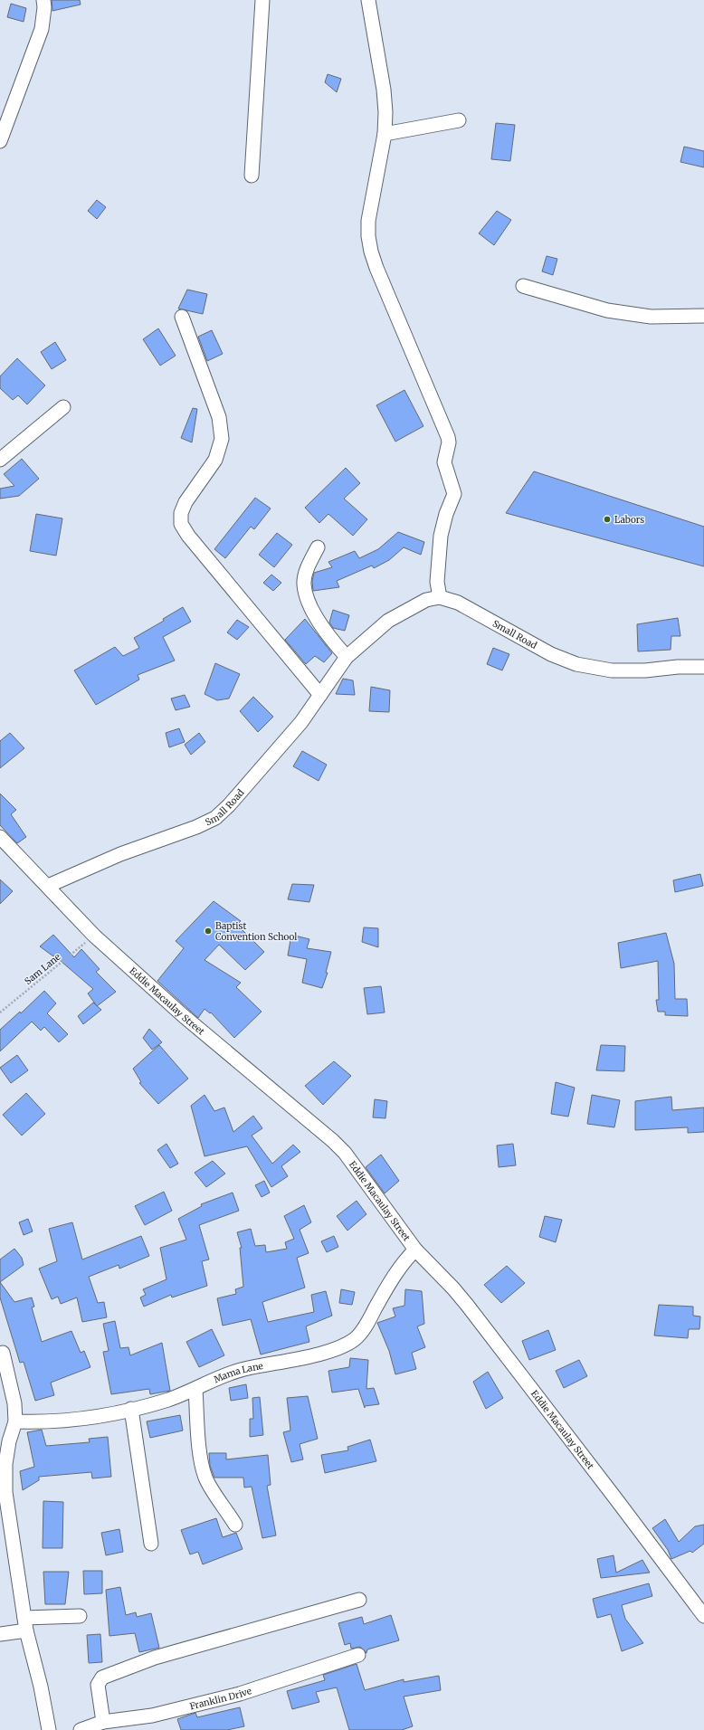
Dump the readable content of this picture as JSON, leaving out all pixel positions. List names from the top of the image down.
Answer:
{
  "streets": {
    "street": [
      "Small Road",
      "Eddie Macaulay Street",
      "Mama Lane",
      "Franklin Drive"
    ],
    "path": ["Sam Lane"]
  },
  "crossings": [
    ["Small Road", "Eddie Macaulay Street"],
    ["Sam Lane", "Eddie Macaulay Street"],
    ["Eddie Macaulay Street", "Mama Lane"]
  ],
  "places": ["Labors", "Baptist Convention School"]
}
